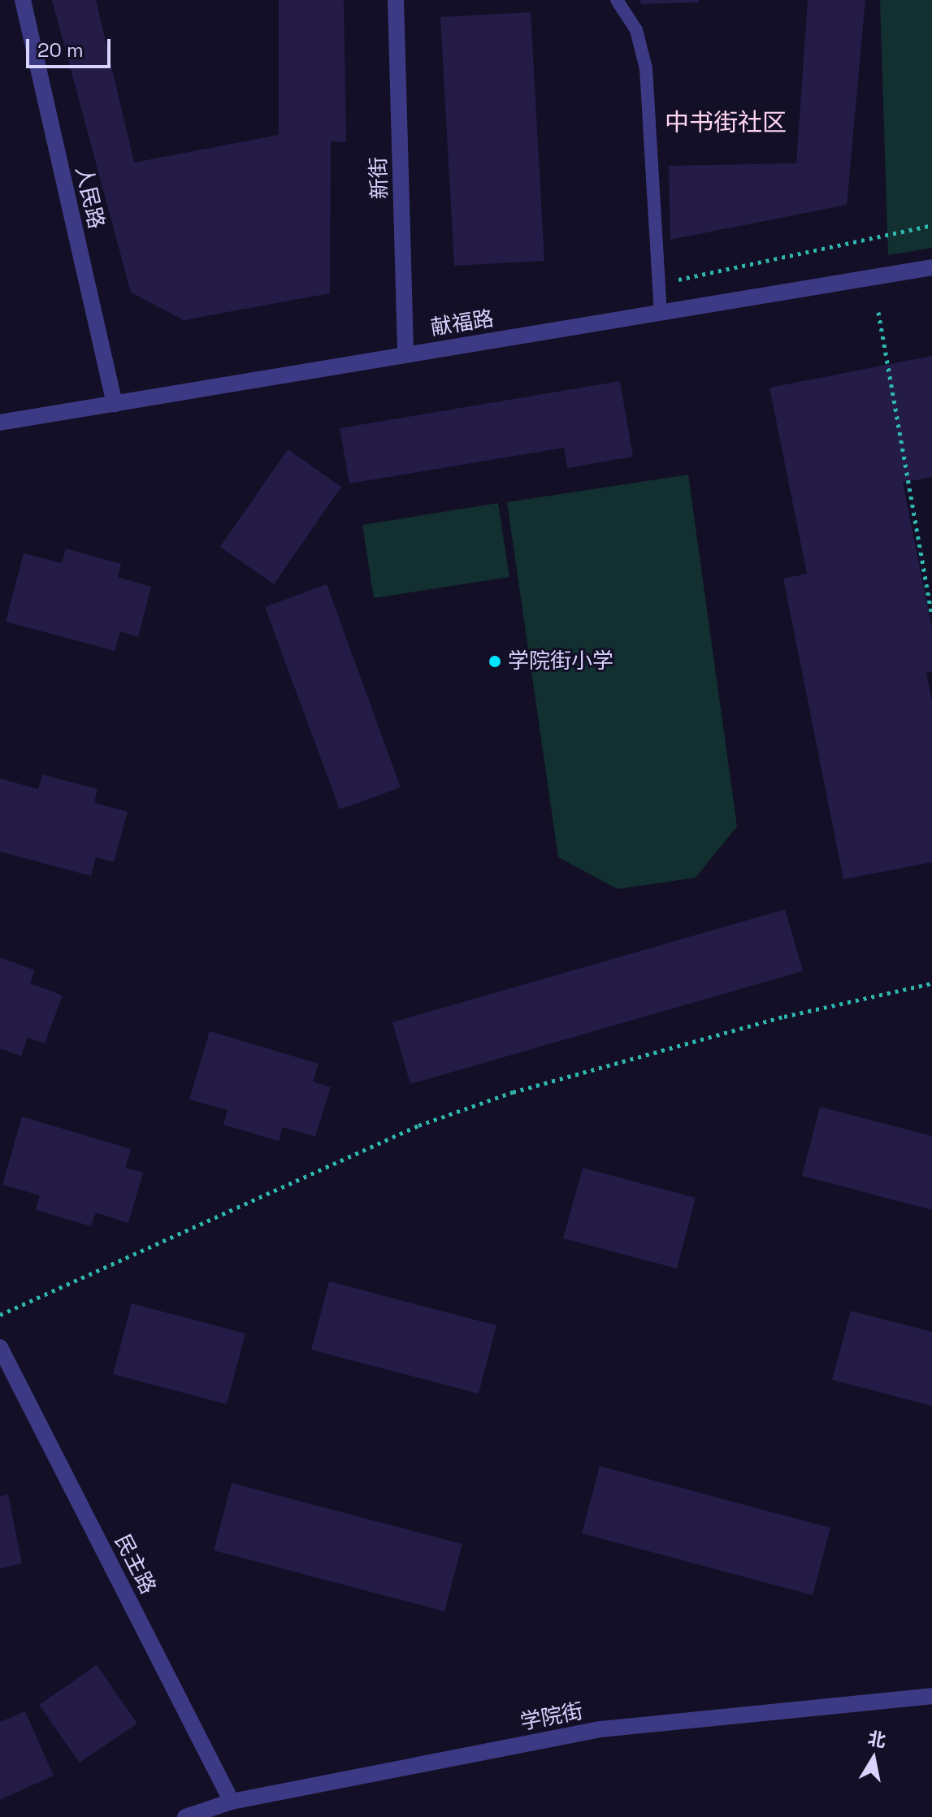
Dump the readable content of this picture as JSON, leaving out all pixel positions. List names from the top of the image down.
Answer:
{
  "streets": {
    "street": [
      "新街",
      "人民路",
      "献福路",
      "民主路",
      "学院街"
    ]
  },
  "crossings": [
    ["新街", "献福路"],
    ["人民路", "献福路"],
    ["民主路", "学院街"]
  ],
  "districts": ["中书街社区"],
  "places": ["学院街小学"],
  "scale_bar": "20 m",
  "north": "top"
}
